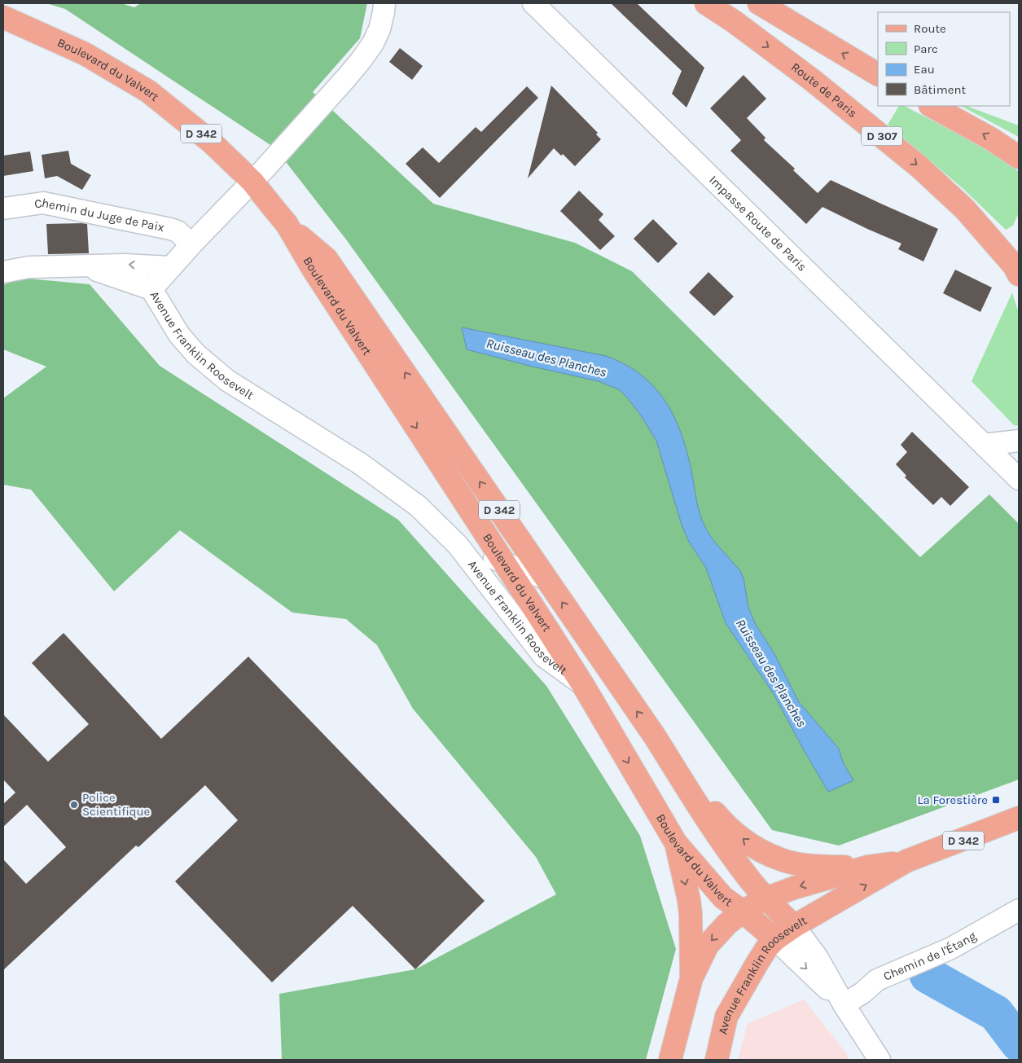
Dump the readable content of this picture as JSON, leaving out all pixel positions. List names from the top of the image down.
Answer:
{
  "streets": {
    "main road": [
      "Boulevard du Valvert",
      "Route de Paris",
      "D 342",
      "D 307",
      "Avenue Franklin Roosevelt"
    ],
    "street": ["Chemin du Juge de Paix", "Impasse Route de Paris", "Chemin de l'Étang"]
  },
  "crossings": [
    ["Boulevard du Valvert", "D 342"],
    ["Boulevard du Valvert", "Avenue Franklin Roosevelt"],
    ["D 342", "Avenue Franklin Roosevelt"],
    ["Chemin du Juge de Paix", "Avenue Franklin Roosevelt"]
  ],
  "water": ["Ruisseau des Planches"],
  "places": {
    "transit": ["La Forestière"],
    "other": ["Police Scientifique"]
  },
  "legend": [
    "Route",
    "Parc",
    "Eau",
    "Bâtiment"
  ]
}
